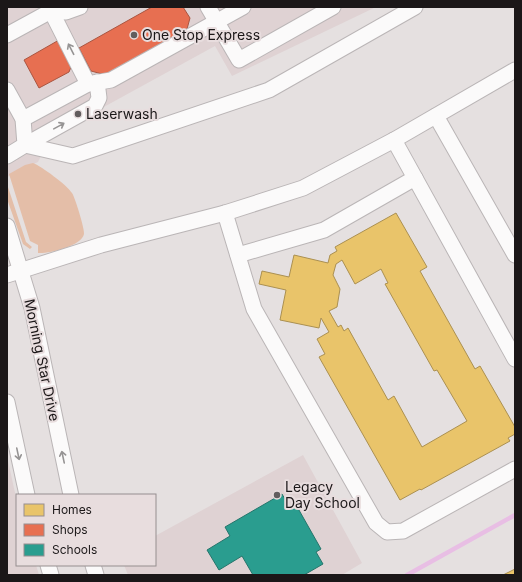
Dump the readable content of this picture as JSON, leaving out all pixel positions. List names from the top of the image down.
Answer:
{
  "streets": {
    "street": ["Morning Star Drive"]
  },
  "places": ["One Stop Express", "Laserwash", "Legacy Day School"],
  "legend": ["Homes", "Shops", "Schools"]
}
